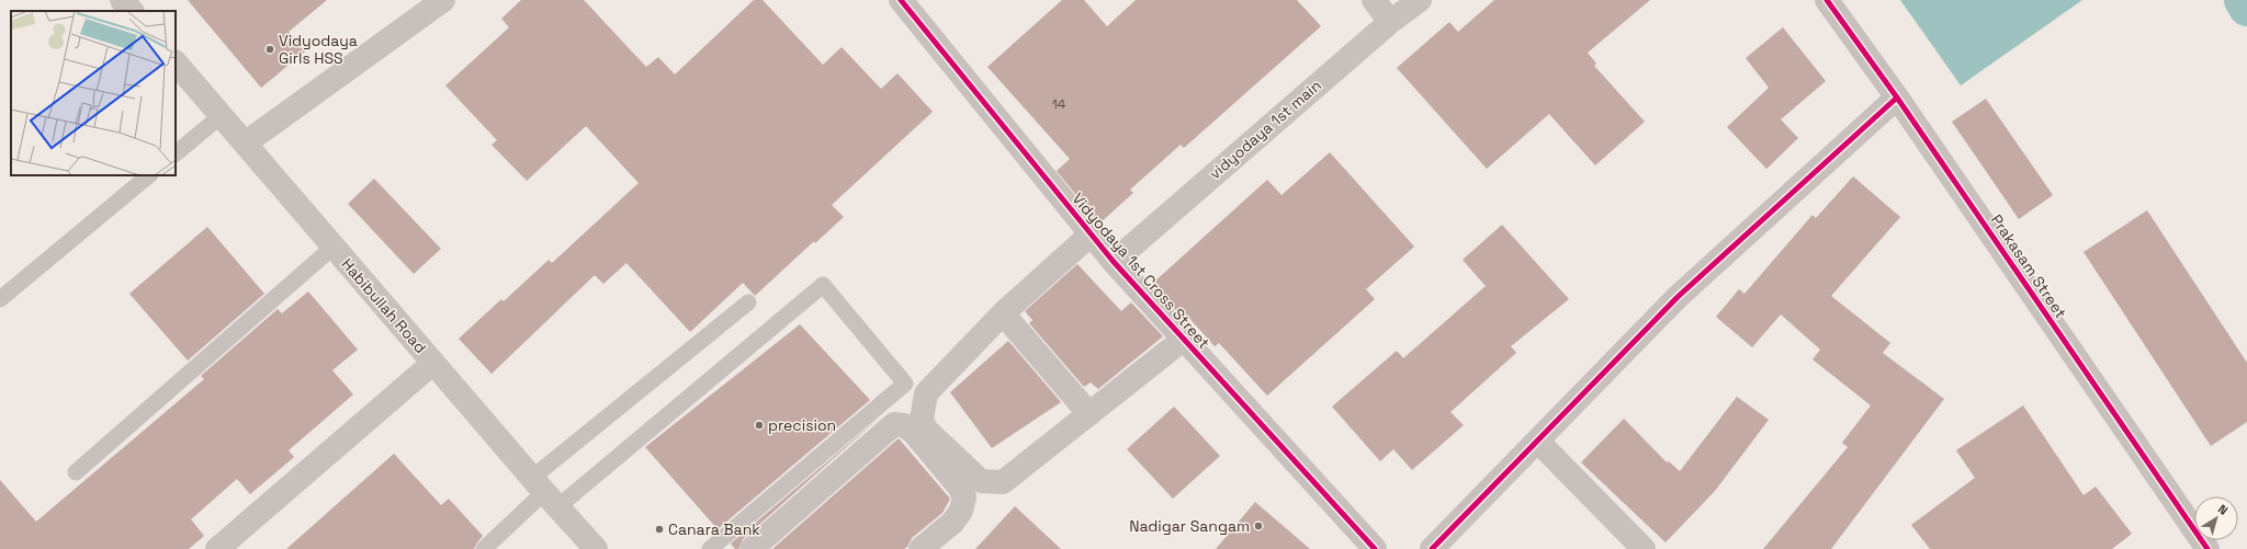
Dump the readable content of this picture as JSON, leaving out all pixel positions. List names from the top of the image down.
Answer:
{
  "streets": {
    "street": [
      "vidyodaya 1st main",
      "Prakasam Street",
      "Vidyodaya 1st Cross Street",
      "Habibullah Road"
    ]
  },
  "crossings": [
    ["vidyodaya 1st main", "Vidyodaya 1st Cross Street"]
  ],
  "places": [
    "Vidyodaya Girls HSS",
    "precision",
    "Nadigar Sangam",
    "Canara Bank"
  ],
  "house_numbers": ["14"],
  "north": "top right"
}
